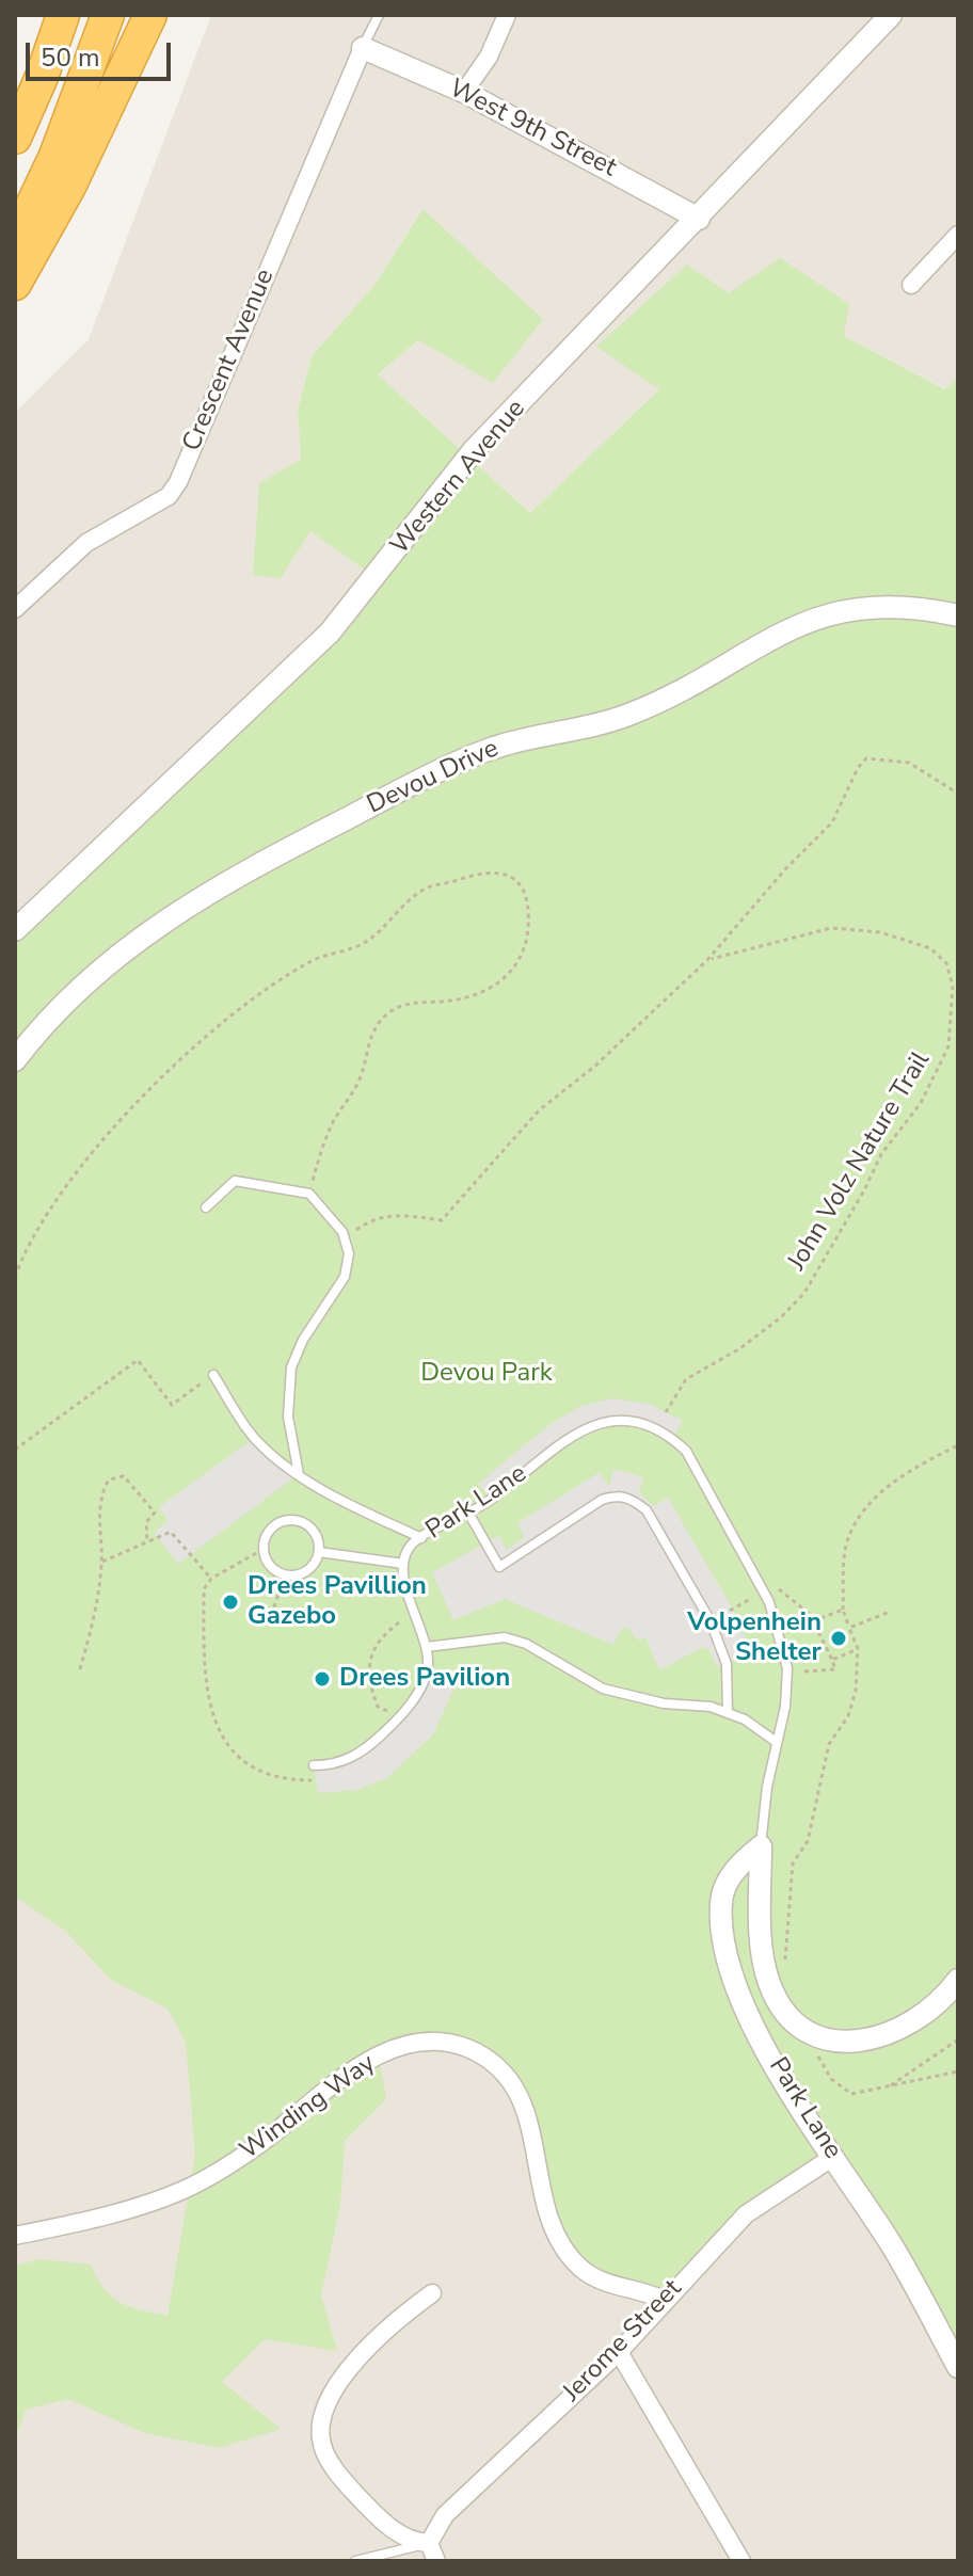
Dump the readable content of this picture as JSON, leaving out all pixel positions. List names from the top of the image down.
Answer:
{
  "streets": {
    "street": [
      "West 9th Street",
      "Crescent Avenue",
      "Western Avenue",
      "Devou Drive",
      "Park Lane",
      "Winding Way",
      "Jerome Street"
    ],
    "path": ["John Volz Nature Trail"]
  },
  "crossings": [
    ["West 9th Street", "Crescent Avenue"],
    ["West 9th Street", "Western Avenue"],
    ["Park Lane", "Jerome Street"],
    ["Winding Way", "Jerome Street"]
  ],
  "parks": ["Devou Park"],
  "places": ["Drees Pavillion Gazebo", "Volpenhein Shelter", "Drees Pavilion"],
  "scale_bar": "50 m"
}
